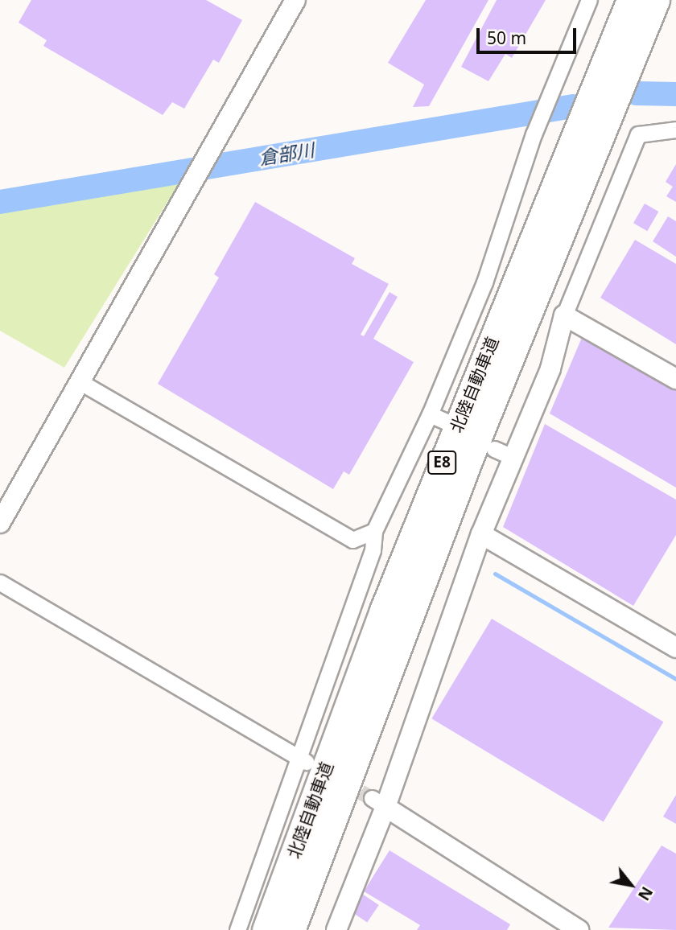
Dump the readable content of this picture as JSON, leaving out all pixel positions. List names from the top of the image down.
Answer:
{
  "streets": {
    "highway": ["北陸自動車道", "E8"]
  },
  "water": ["倉部川"],
  "scale_bar": "50 m",
  "north": "bottom right"
}
